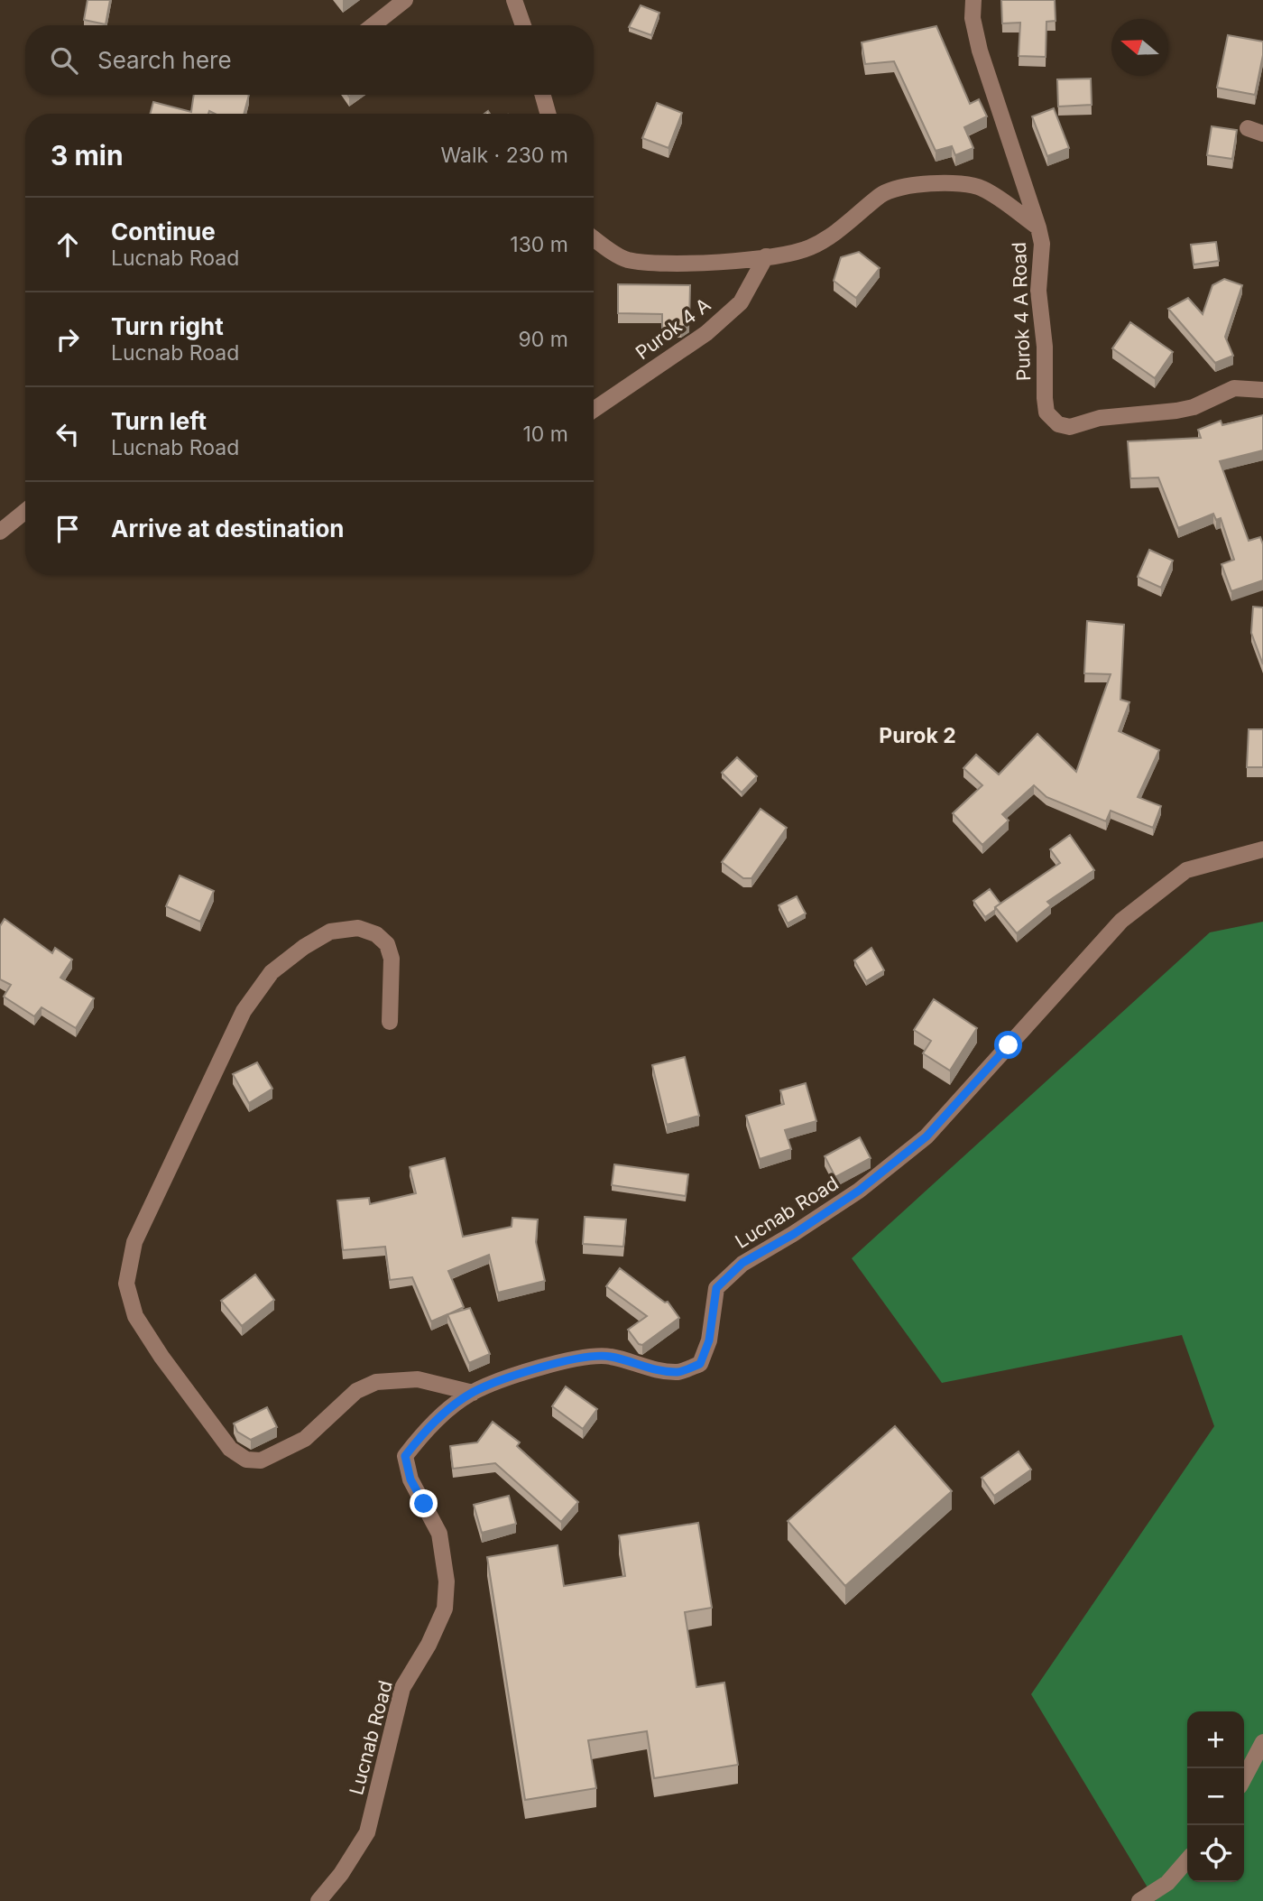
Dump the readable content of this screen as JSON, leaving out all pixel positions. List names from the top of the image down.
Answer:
{
  "streets": {
    "street": ["Purok 4 A Road", "Purok 4 A", "Lucnab Road"]
  },
  "crossings": [
    ["Purok 4 A Road", "Purok 4 A"]
  ],
  "districts": ["Purok 2"],
  "north": "left",
  "page": {
    "search": "Search here",
    "heading": ["3 min", "Walk · 230 m"],
    "list": [
      ["Continue", "Lucnab Road", "130 m"],
      ["Turn right", "Lucnab Road", "90 m"],
      ["Turn left", "Lucnab Road", "10 m"],
      "Arrive at destination"
    ],
    "map_buttons": ["+", "−"]
  }
}
